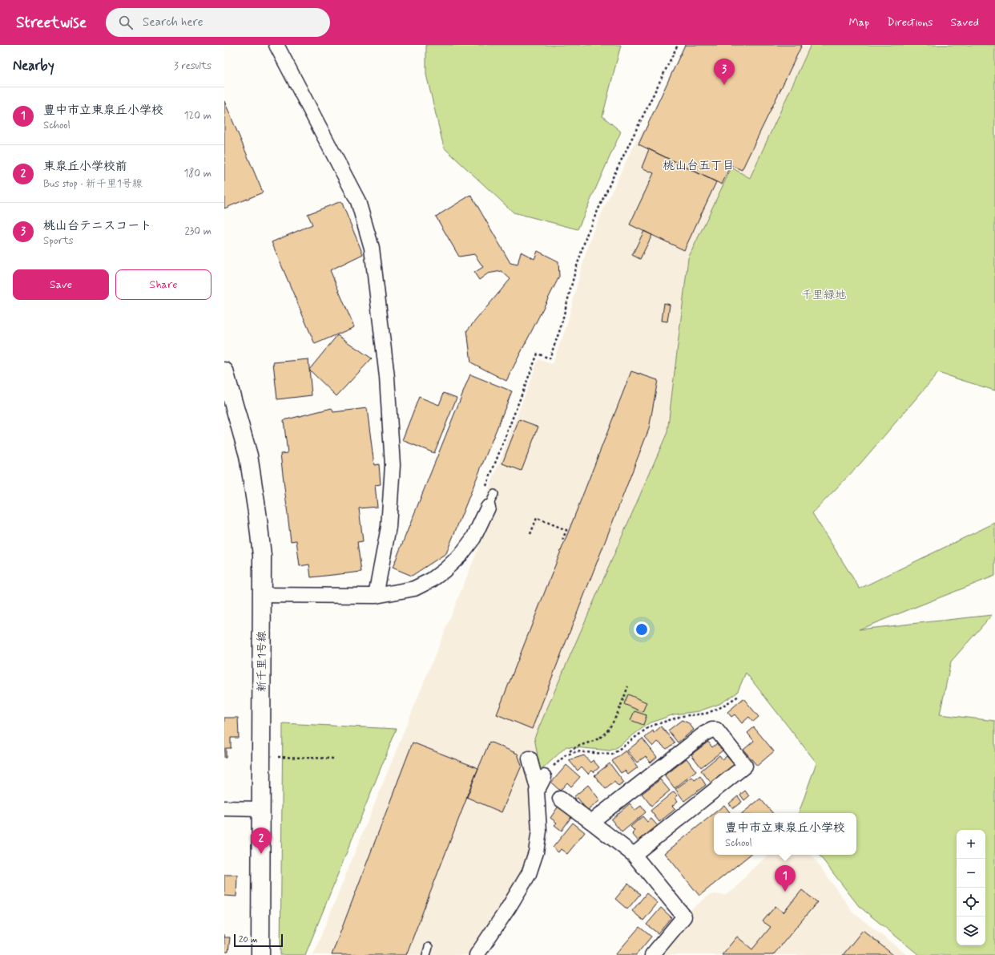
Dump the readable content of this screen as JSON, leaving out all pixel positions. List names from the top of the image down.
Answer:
{
  "streets": {
    "street": ["新千里1号線"]
  },
  "districts": ["桃山台五丁目"],
  "parks": ["千里緑地"],
  "scale_bar": "20 m",
  "page": {
    "header": "Streetwise",
    "search": "Search here",
    "nav": ["Map", "Directions", "Saved"],
    "heading": ["Nearby", "3 results"],
    "pins": ["3", "2", "1"],
    "list": [
      {
        "mark": "1",
        "name": "豊中市立東泉丘小学校",
        "note": "School",
        "value": "120 m"
      },
      {
        "mark": "2",
        "name": "東泉丘小学校前",
        "note": "Bus stop · 新千里1号線",
        "value": "180 m"
      },
      {
        "mark": "3",
        "name": "桃山台テニスコート",
        "note": "Sports",
        "value": "230 m"
      }
    ],
    "buttons": ["Save", "Share"],
    "popup": ["豊中市立東泉丘小学校", "School"],
    "map_buttons": ["+", "−"],
    "scale": "20 m"
  }
}
